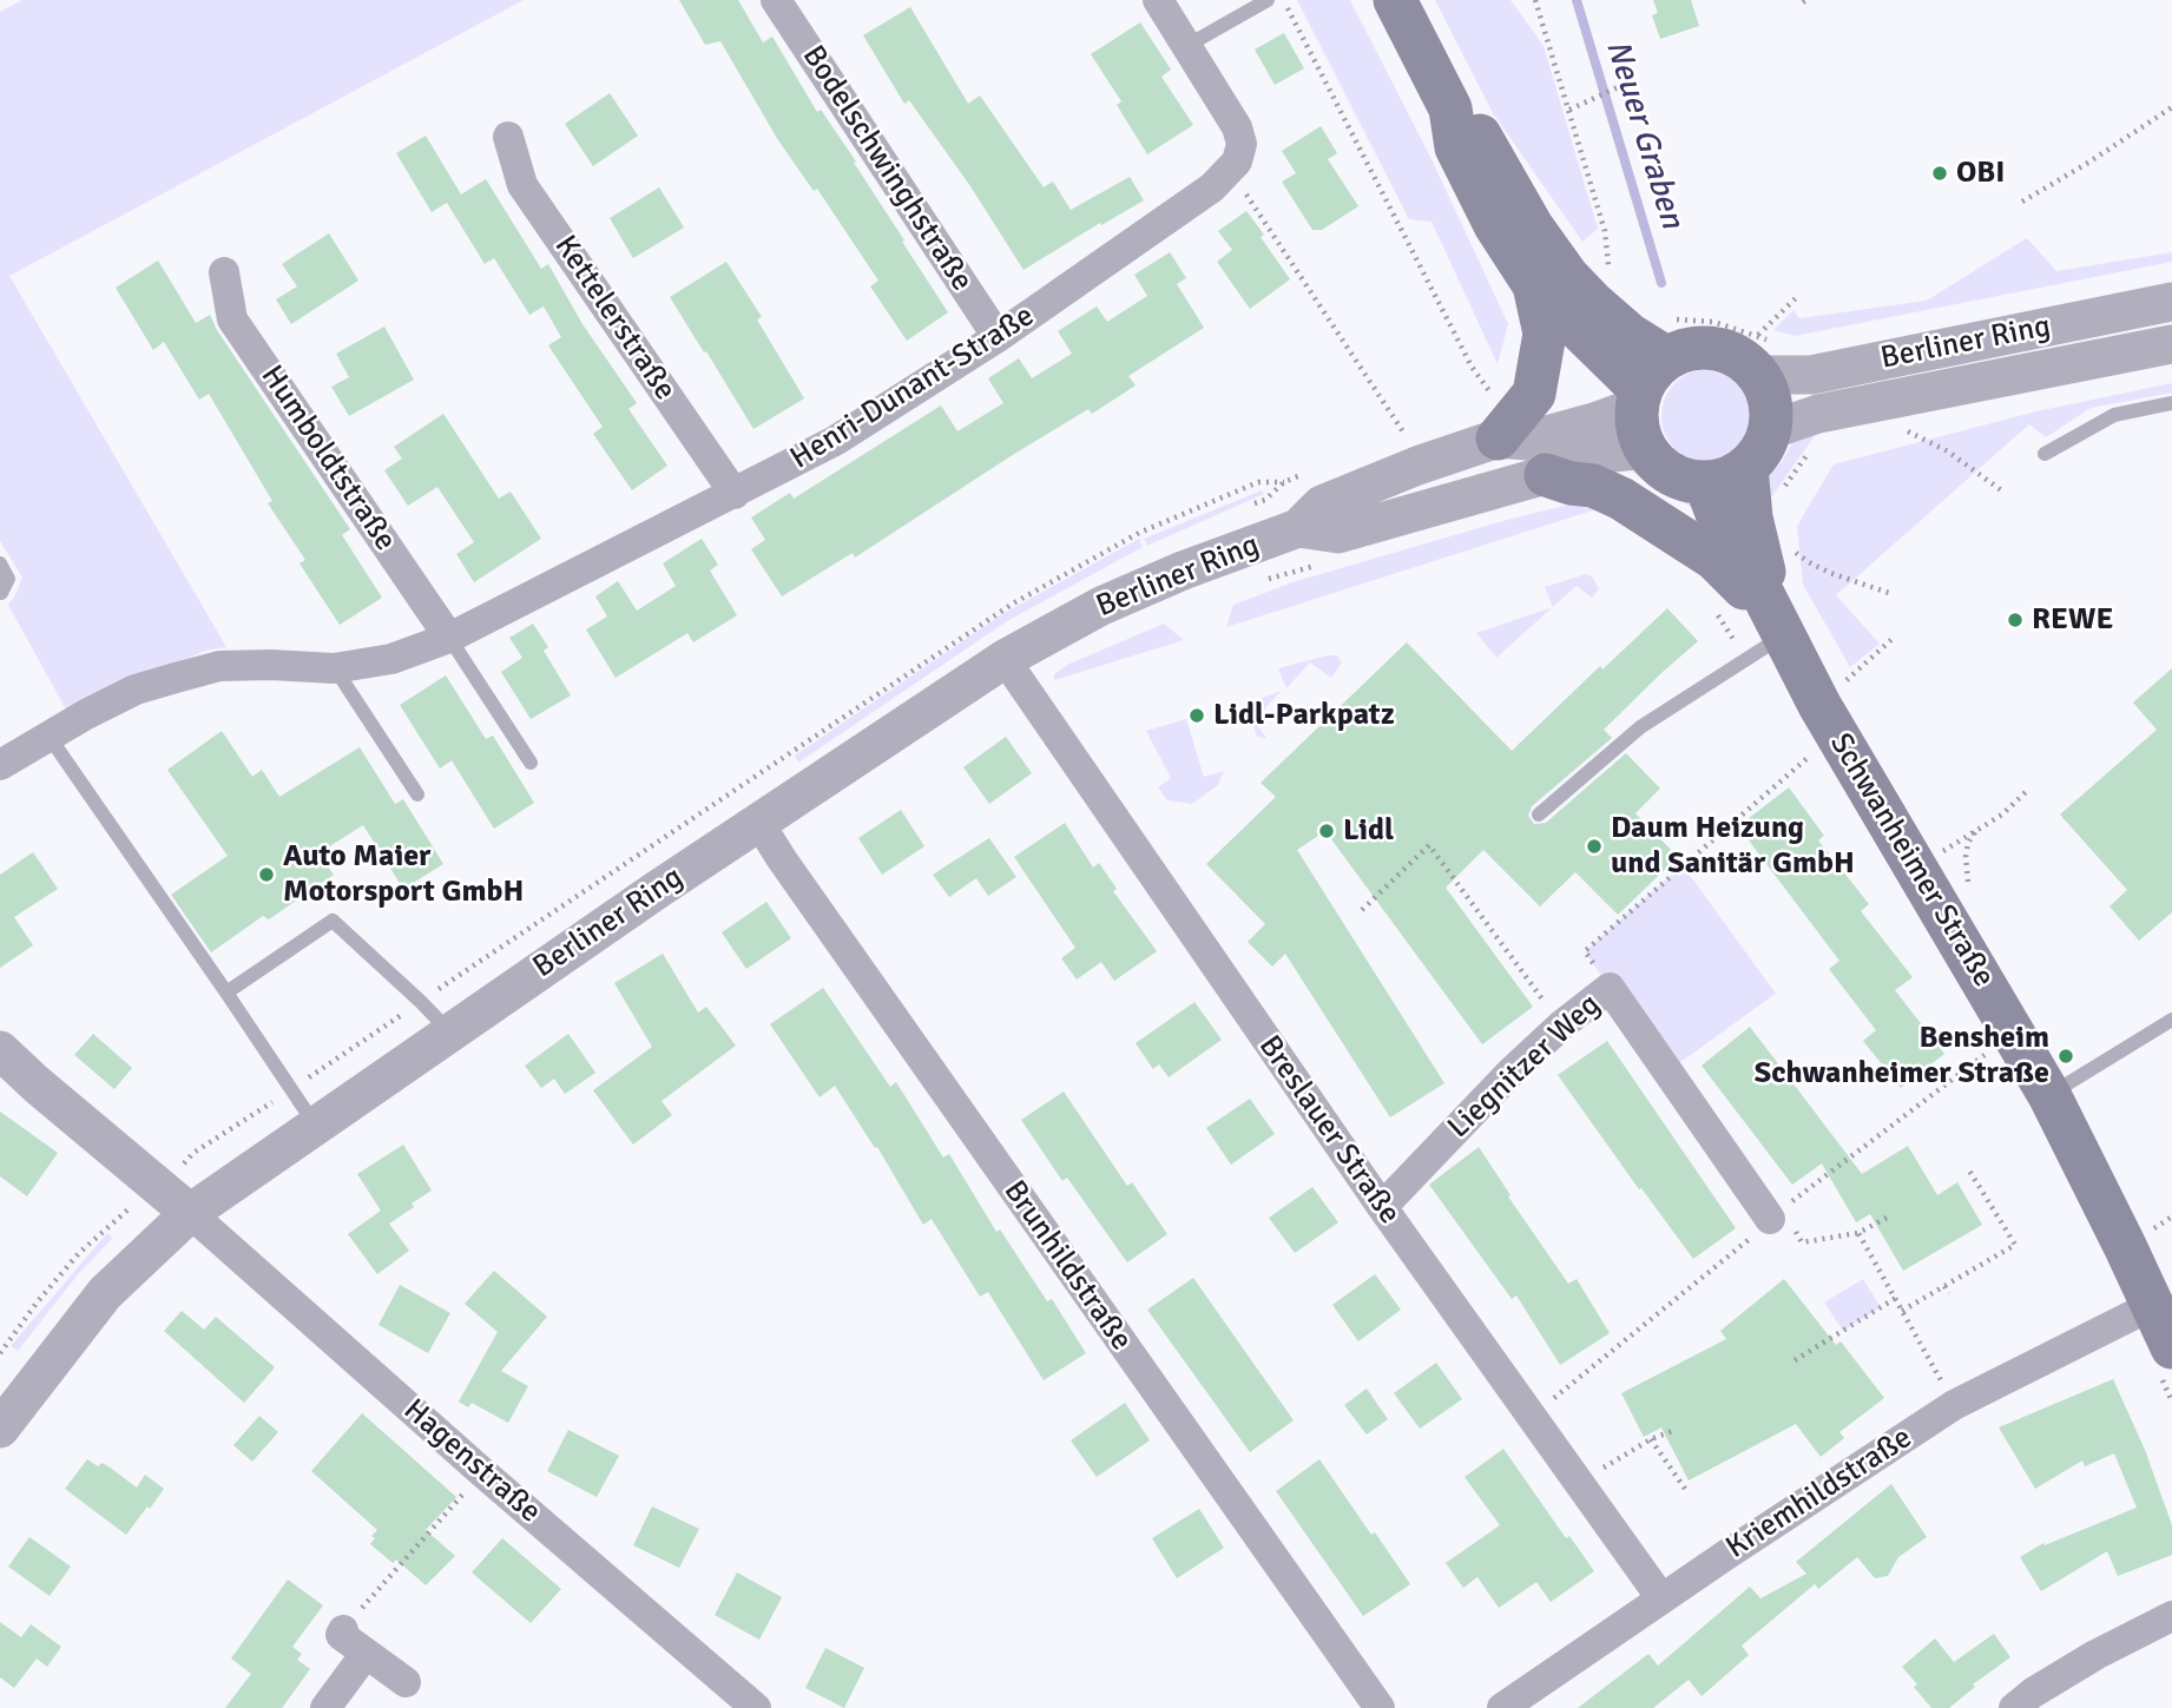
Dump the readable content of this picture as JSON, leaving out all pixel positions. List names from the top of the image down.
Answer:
{
  "streets": {
    "main road": ["Schwanheimer Straße"],
    "street": [
      "Bodelschwinghstraße",
      "Kettelerstraße",
      "Berliner Ring",
      "Henri-Dunant-Straße",
      "Humboldtstraße",
      "Liegnitzer Weg",
      "Breslauer Straße",
      "Brunhildstraße",
      "Hagenstraße",
      "Kriemhildstraße"
    ]
  },
  "crossings": [
    ["Bodelschwinghstraße", "Henri-Dunant-Straße"],
    ["Kettelerstraße", "Henri-Dunant-Straße"],
    ["Berliner Ring", "Schwanheimer Straße"],
    ["Berliner Ring", "Breslauer Straße"],
    ["Berliner Ring", "Brunhildstraße"],
    ["Berliner Ring", "Hagenstraße"],
    ["Henri-Dunant-Straße", "Humboldtstraße"],
    ["Schwanheimer Straße", "Kriemhildstraße"],
    ["Liegnitzer Weg", "Breslauer Straße"],
    ["Breslauer Straße", "Kriemhildstraße"]
  ],
  "water": ["Neuer Graben"],
  "places": [
    "OBI",
    "REWE",
    "Lidl-Parkpatz",
    "Lidl",
    "Daum Heizung und Sanitär GmbH",
    "Auto Maier Motorsport GmbH",
    "Bensheim Schwanheimer Straße"
  ]
}
